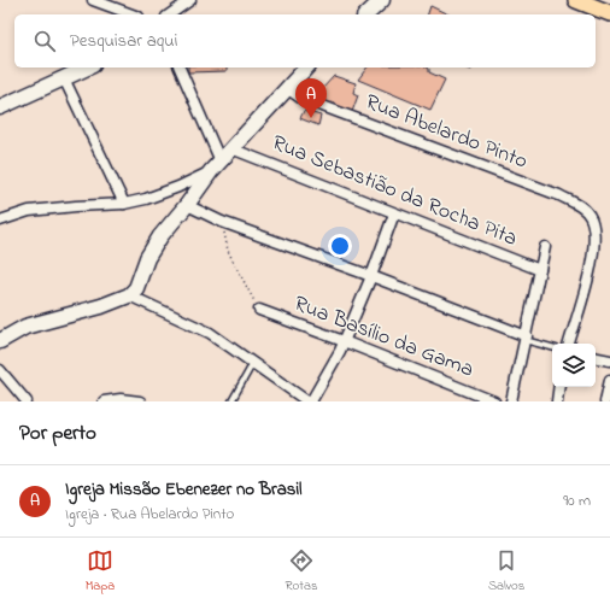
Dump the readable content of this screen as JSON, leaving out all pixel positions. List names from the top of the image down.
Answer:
{
  "streets": {
    "street": ["Rua Abelardo Pinto", "Rua Sebastião da Rocha Pita", "Rua Basílio da Gama"]
  },
  "page": {
    "search": "Pesquisar aqui",
    "pins": "A",
    "heading": "Por perto",
    "list": [
      {
        "mark": "A",
        "name": "Igreja Missão Ebenezer no Brasil",
        "note": "Igreja · Rua Abelardo Pinto",
        "value": "90 m"
      }
    ],
    "nav": ["Mapa", "Rotas", "Salvos"]
  }
}
